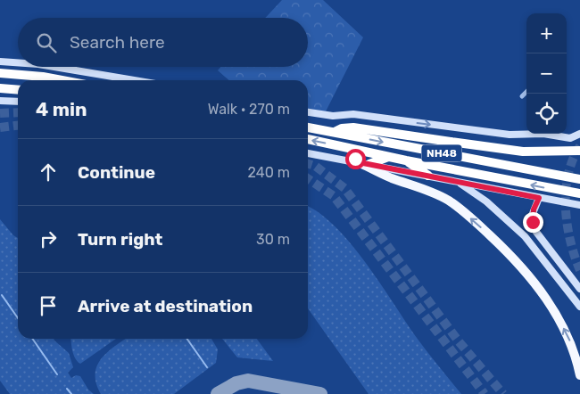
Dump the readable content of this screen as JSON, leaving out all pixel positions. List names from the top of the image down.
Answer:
{
  "streets": {
    "highway": ["NH48"]
  },
  "page": {
    "map_buttons": ["+", "−"],
    "search": "Search here",
    "heading": ["4 min", "Walk · 270 m"],
    "list": [
      ["Continue", "240 m"],
      ["Turn right", "30 m"],
      "Arrive at destination"
    ]
  }
}
